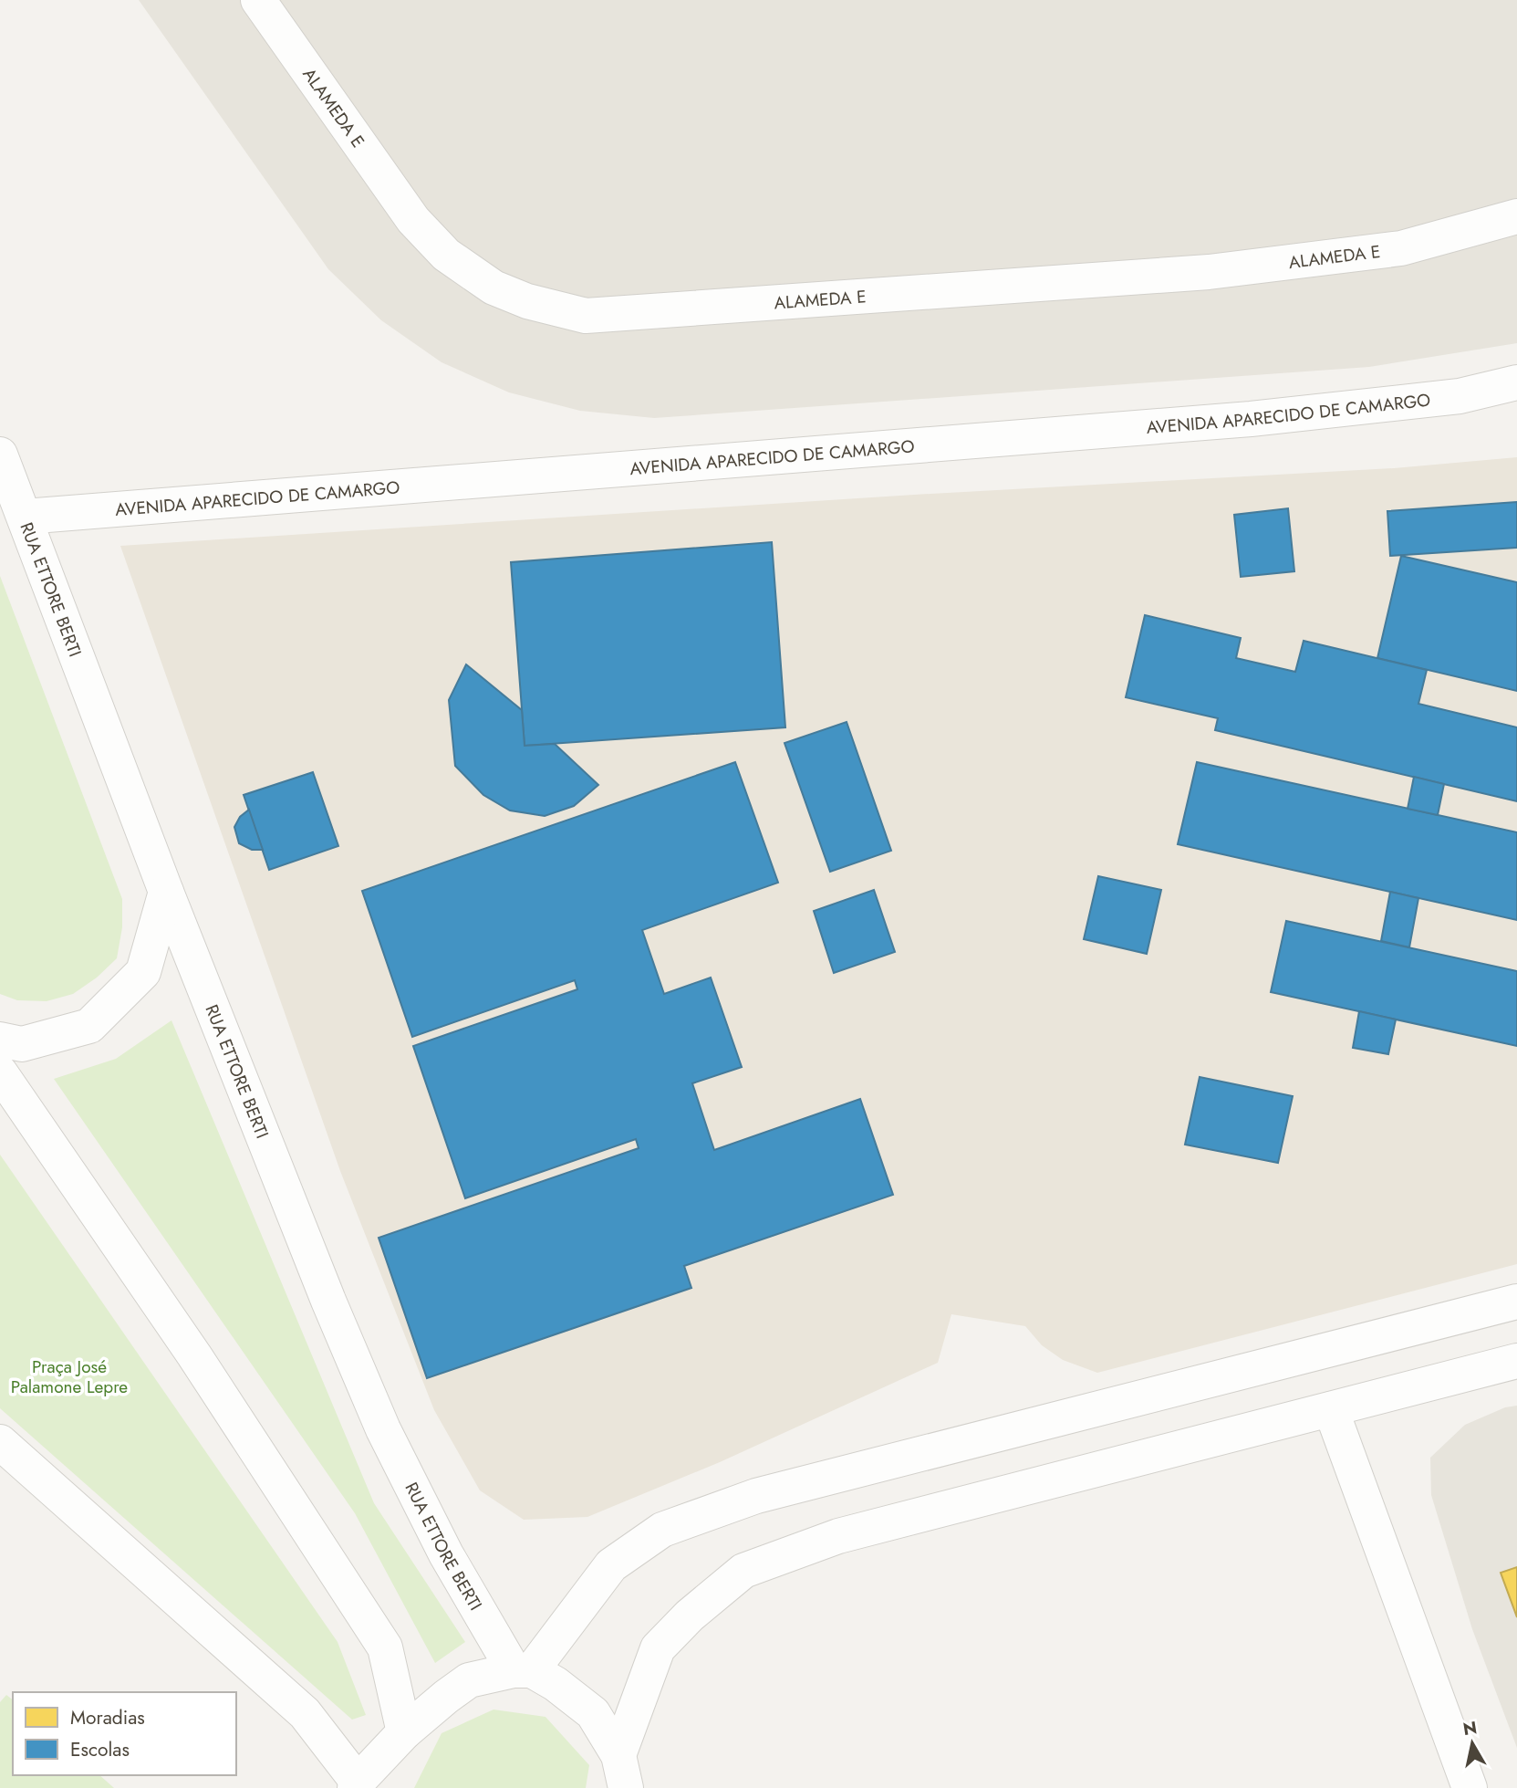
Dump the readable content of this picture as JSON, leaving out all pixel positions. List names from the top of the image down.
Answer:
{
  "streets": {
    "street": ["ALAMEDA E", "AVENIDA APARECIDO DE CAMARGO", "RUA ETTORE BERTI"]
  },
  "crossings": [
    ["AVENIDA APARECIDO DE CAMARGO", "RUA ETTORE BERTI"]
  ],
  "parks": ["Praça José Palamone Lepre"],
  "legend": ["Moradias", "Escolas"],
  "north": "top"
}
